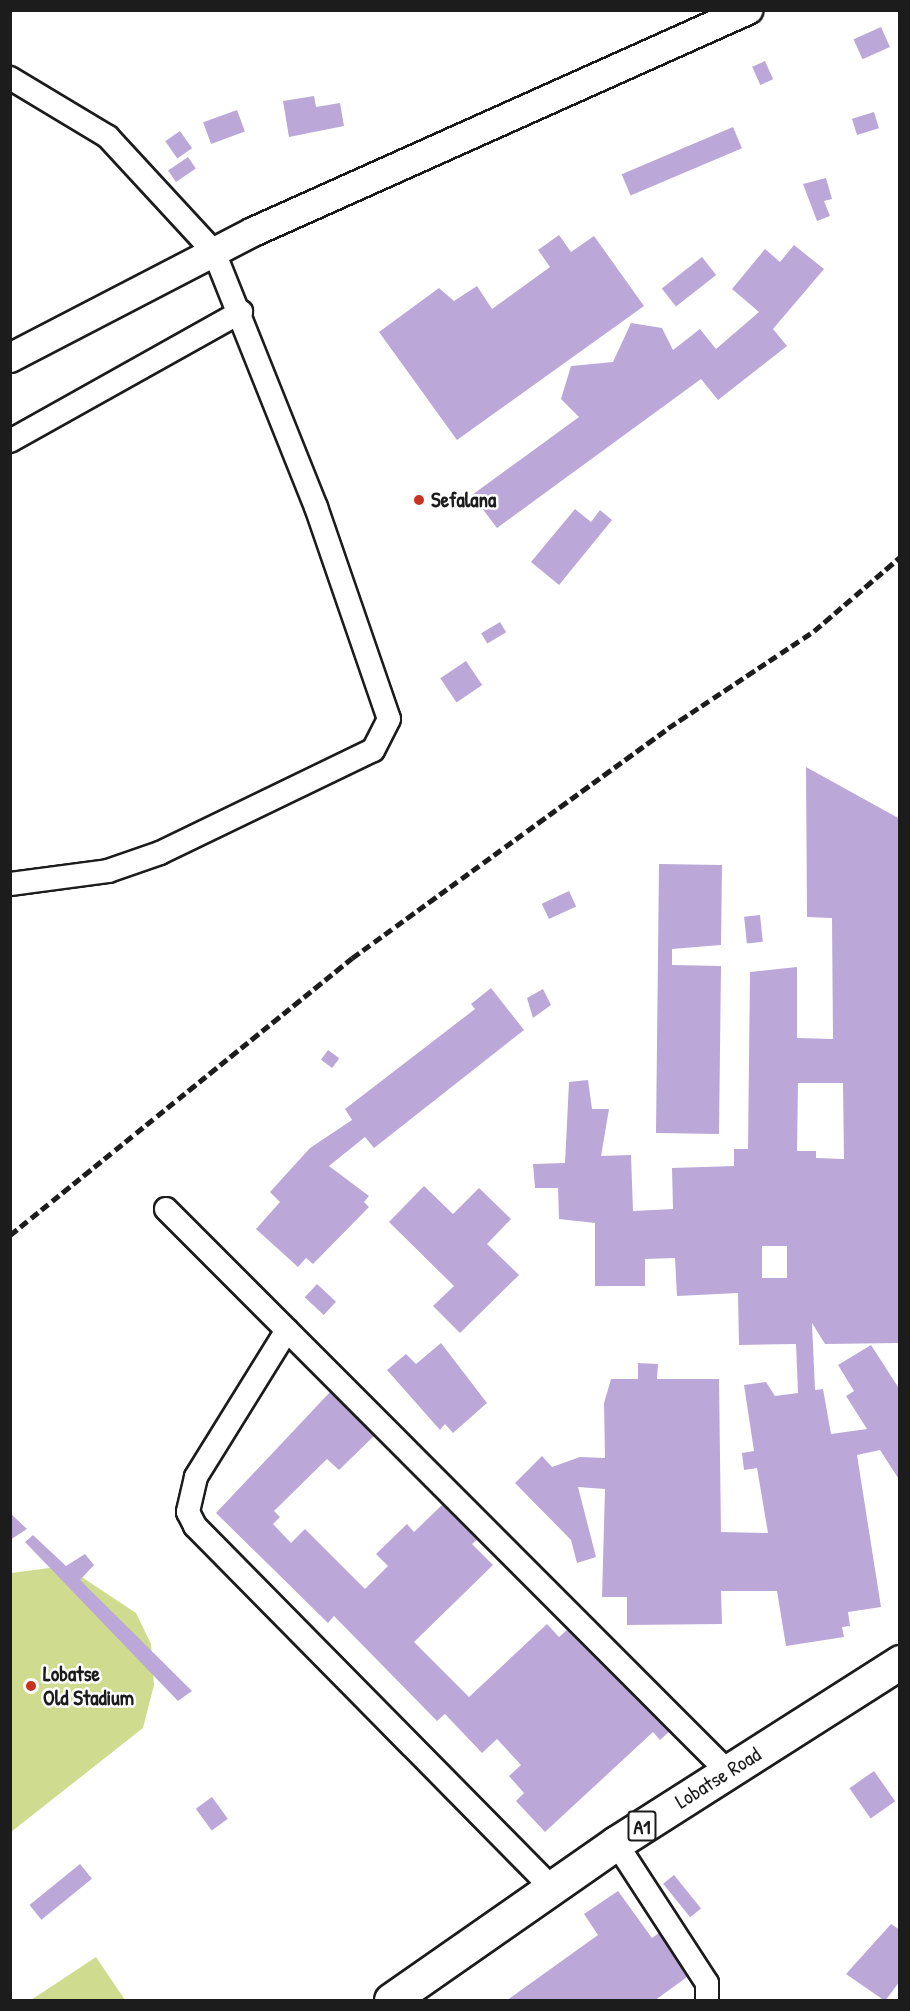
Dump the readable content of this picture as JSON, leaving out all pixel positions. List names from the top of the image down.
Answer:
{
  "streets": {
    "highway": ["Lobatse Road", "A1"]
  },
  "places": ["Sefalana", "Lobatse Old Stadium"]
}
